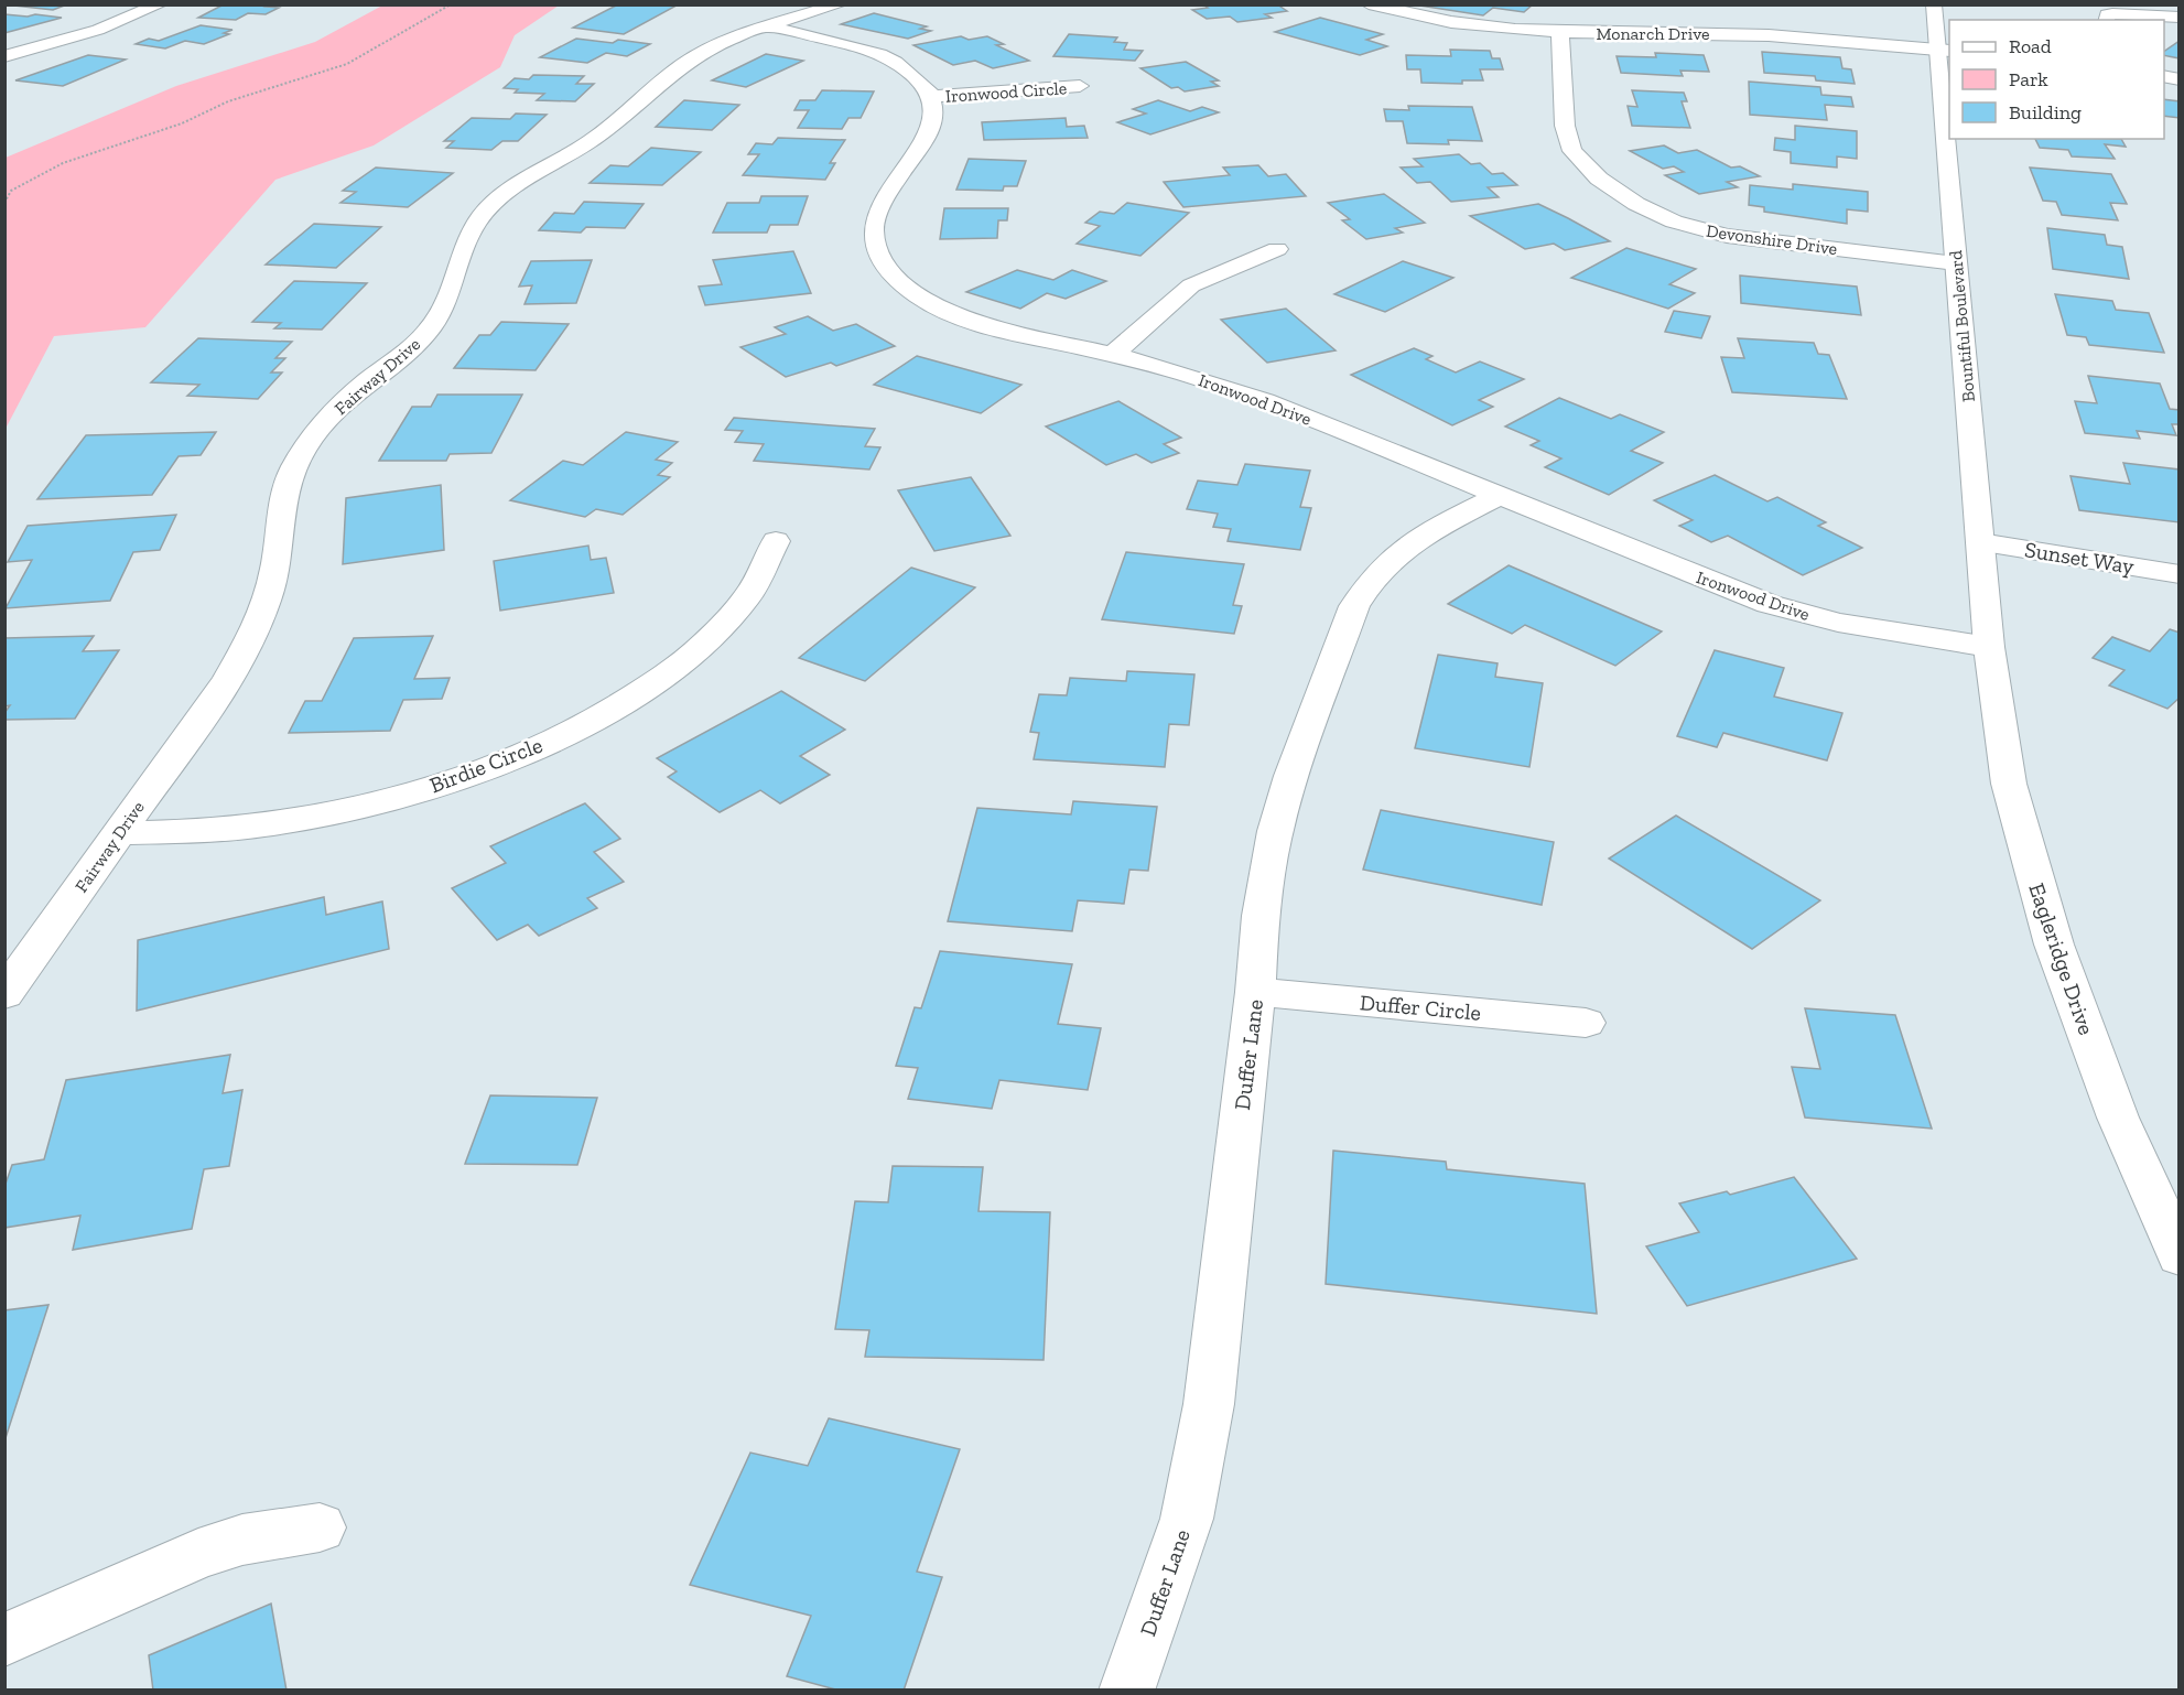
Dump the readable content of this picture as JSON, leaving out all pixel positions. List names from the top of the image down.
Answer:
{
  "streets": {
    "street": [
      "Monarch Drive",
      "Ironwood Circle",
      "Devonshire Drive",
      "Bountiful Boulevard",
      "Fairway Drive",
      "Ironwood Drive",
      "Sunset Way",
      "Birdie Circle",
      "Eagleridge Drive",
      "Duffer Circle",
      "Duffer Lane"
    ]
  },
  "crossings": [
    ["Monarch Drive", "Devonshire Drive"],
    ["Monarch Drive", "Bountiful Boulevard"],
    ["Ironwood Circle", "Ironwood Drive"],
    ["Devonshire Drive", "Bountiful Boulevard"],
    ["Bountiful Boulevard", "Ironwood Drive"],
    ["Bountiful Boulevard", "Sunset Way"],
    ["Bountiful Boulevard", "Eagleridge Drive"],
    ["Fairway Drive", "Birdie Circle"],
    ["Ironwood Drive", "Eagleridge Drive"],
    ["Ironwood Drive", "Duffer Lane"],
    ["Duffer Circle", "Duffer Lane"]
  ],
  "legend": ["Road", "Park", "Building"]
}
